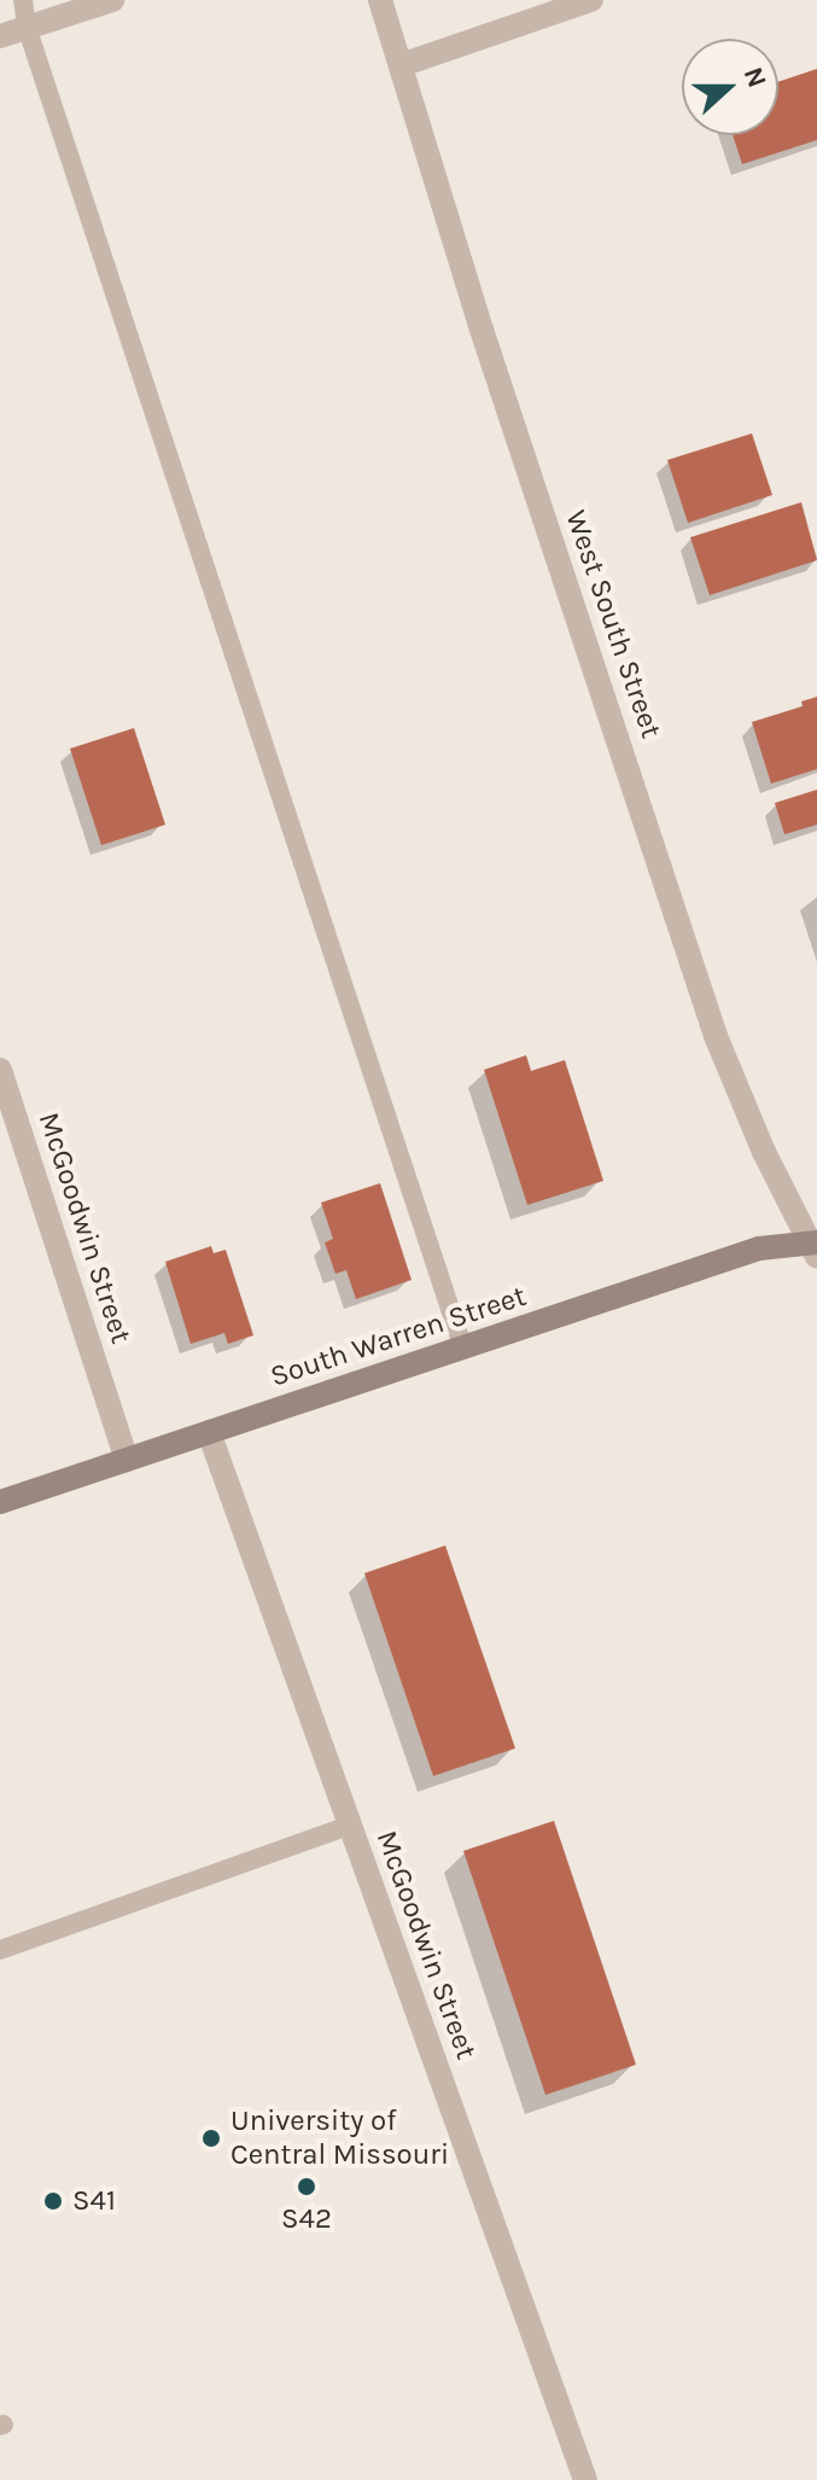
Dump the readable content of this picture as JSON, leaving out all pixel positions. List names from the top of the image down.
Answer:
{
  "streets": {
    "street": ["West South Street", "McGoodwin Street", "South Warren Street"]
  },
  "crossings": [
    ["West South Street", "South Warren Street"],
    ["McGoodwin Street", "South Warren Street"]
  ],
  "places": ["University of Central Missouri", "S42", "S41"],
  "north": "right"
}
